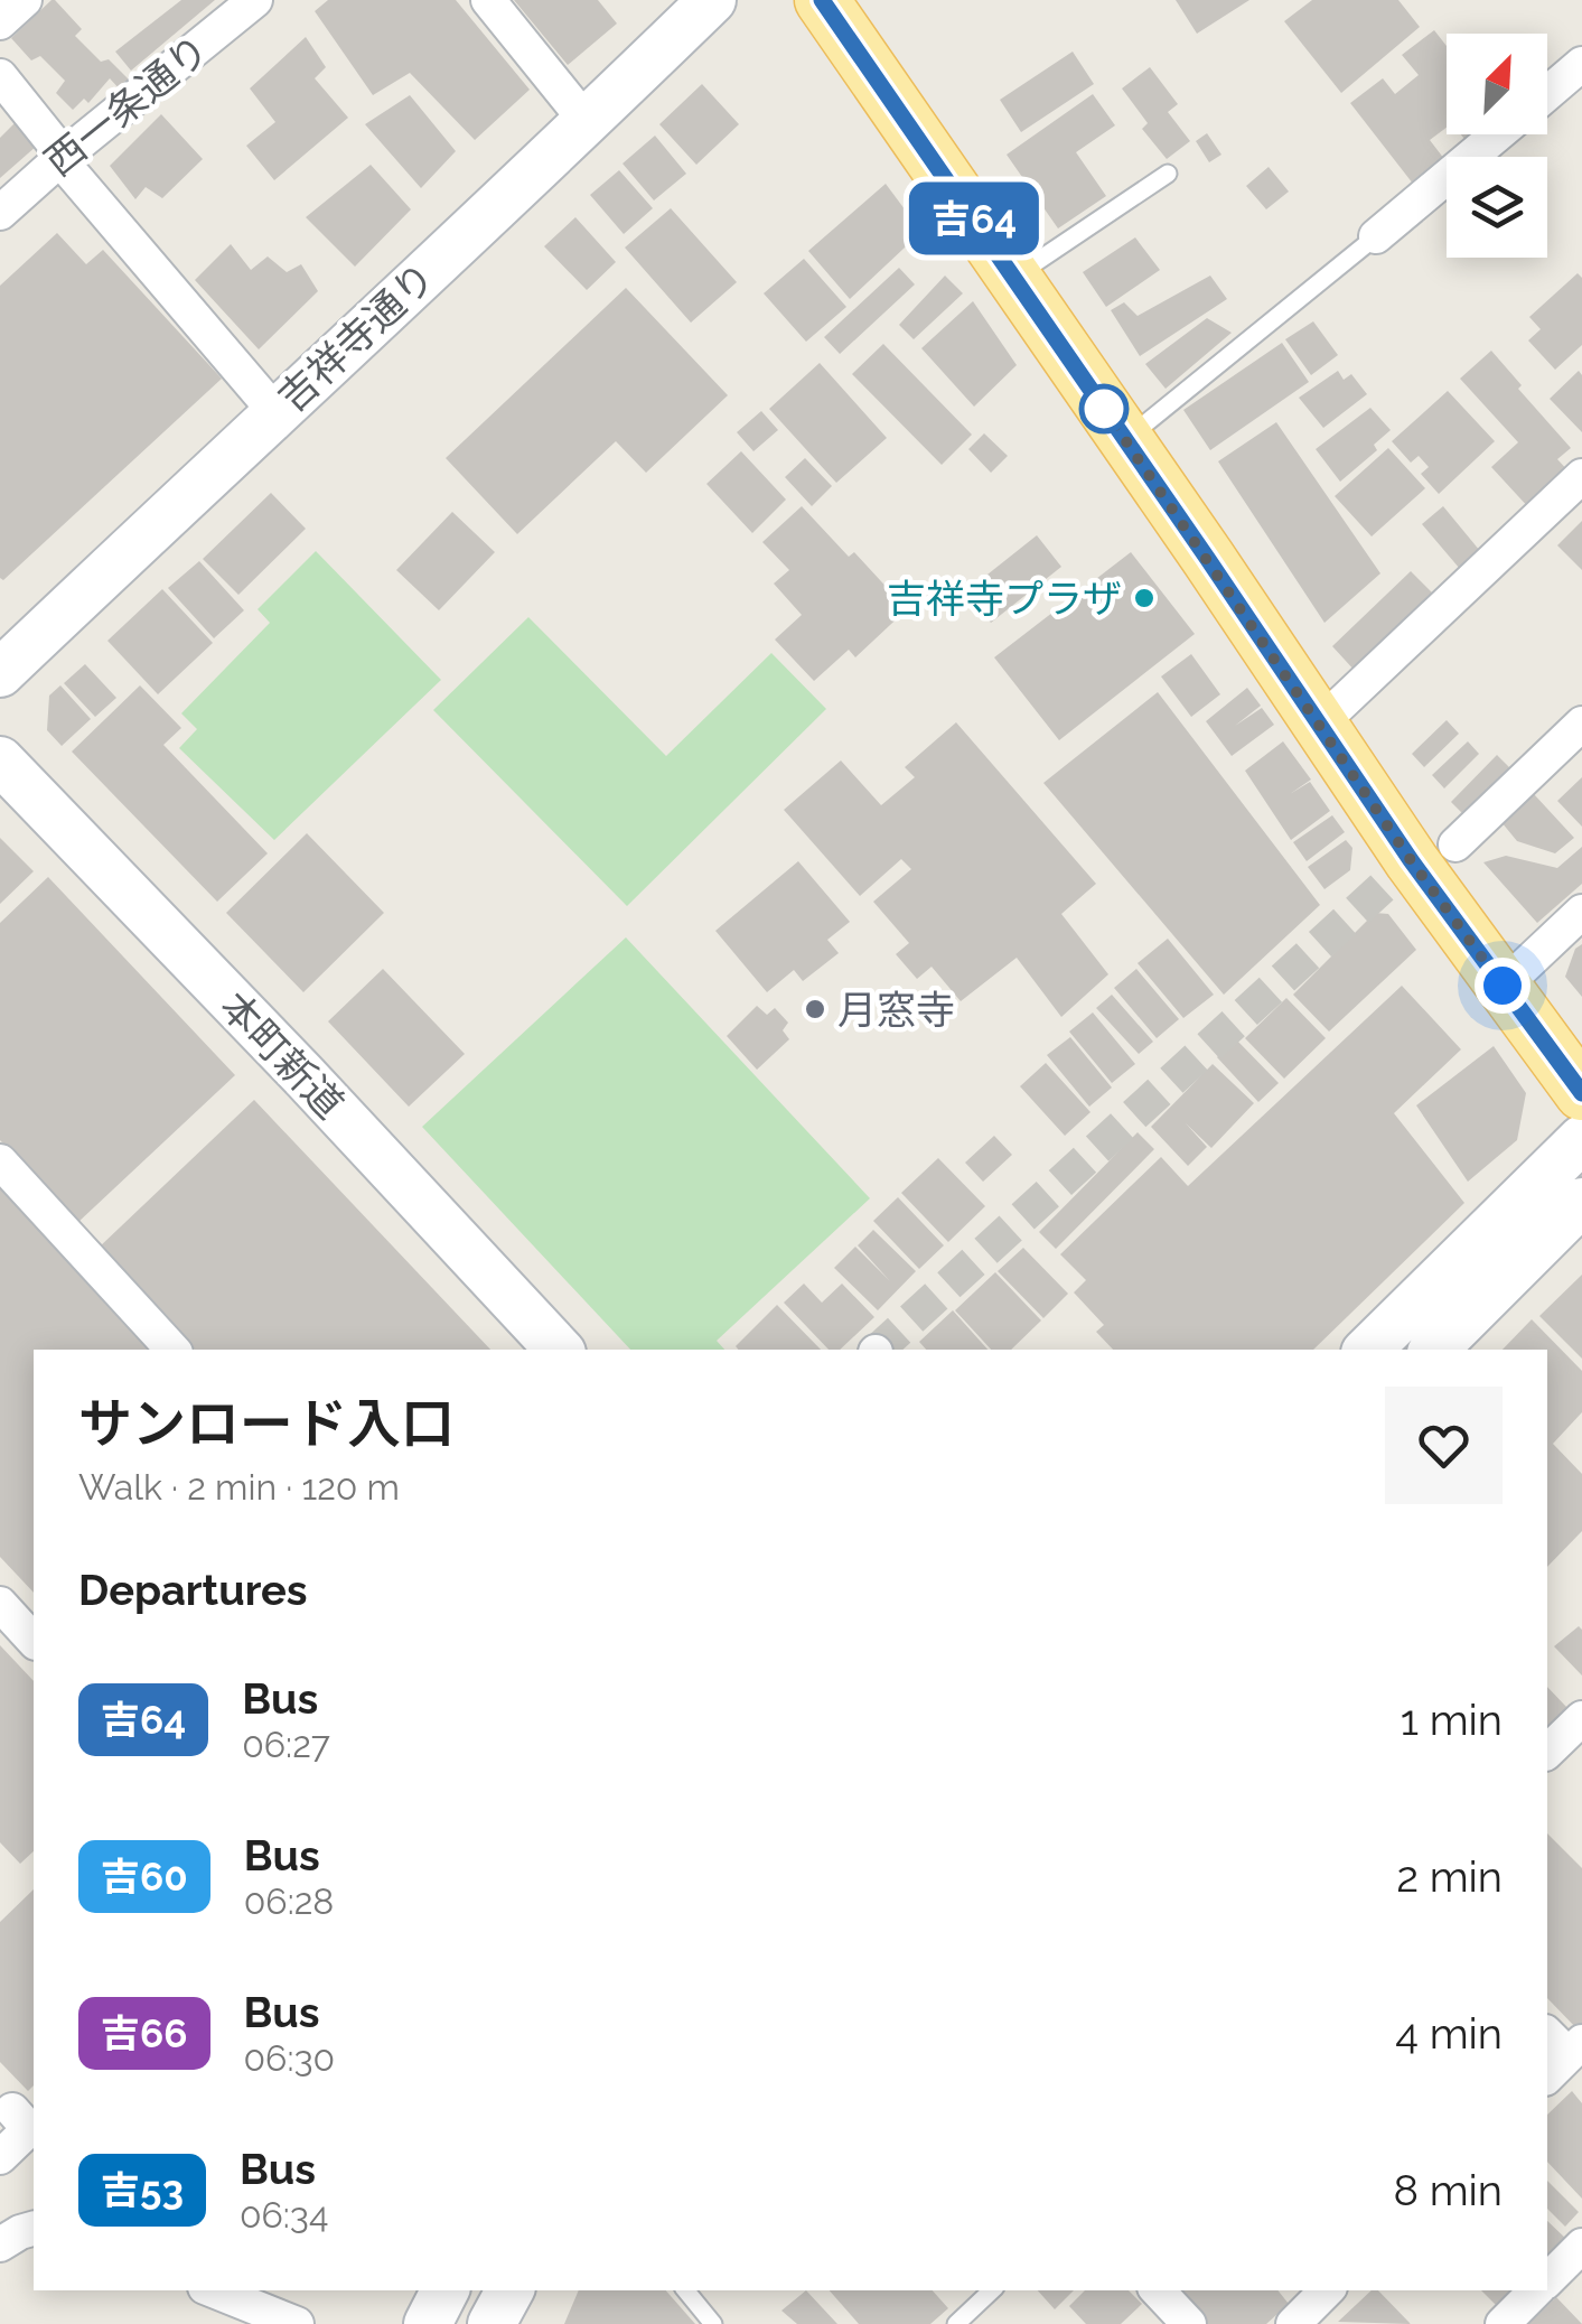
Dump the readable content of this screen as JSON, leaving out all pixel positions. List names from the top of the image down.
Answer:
{
  "streets": {
    "street": ["西一条通り", "吉祥寺通り", "本町新道"]
  },
  "places": ["吉祥寺プラザ", "月窓寺"],
  "lines": ["bus line 吉64"],
  "north": "top right",
  "page": {
    "on_map": "吉64",
    "heading": [
      ["サンロード入口", "Walk · 2 min · 120 m"],
      "Departures"
    ],
    "list": [
      {
        "mark": "吉64",
        "name": "Bus",
        "note": "06:27",
        "value": "1 min"
      },
      {
        "mark": "吉60",
        "name": "Bus",
        "note": "06:28",
        "value": "2 min"
      },
      {
        "mark": "吉66",
        "name": "Bus",
        "note": "06:30",
        "value": "4 min"
      },
      {
        "mark": "吉53",
        "name": "Bus",
        "note": "06:34",
        "value": "8 min"
      }
    ]
  }
}
